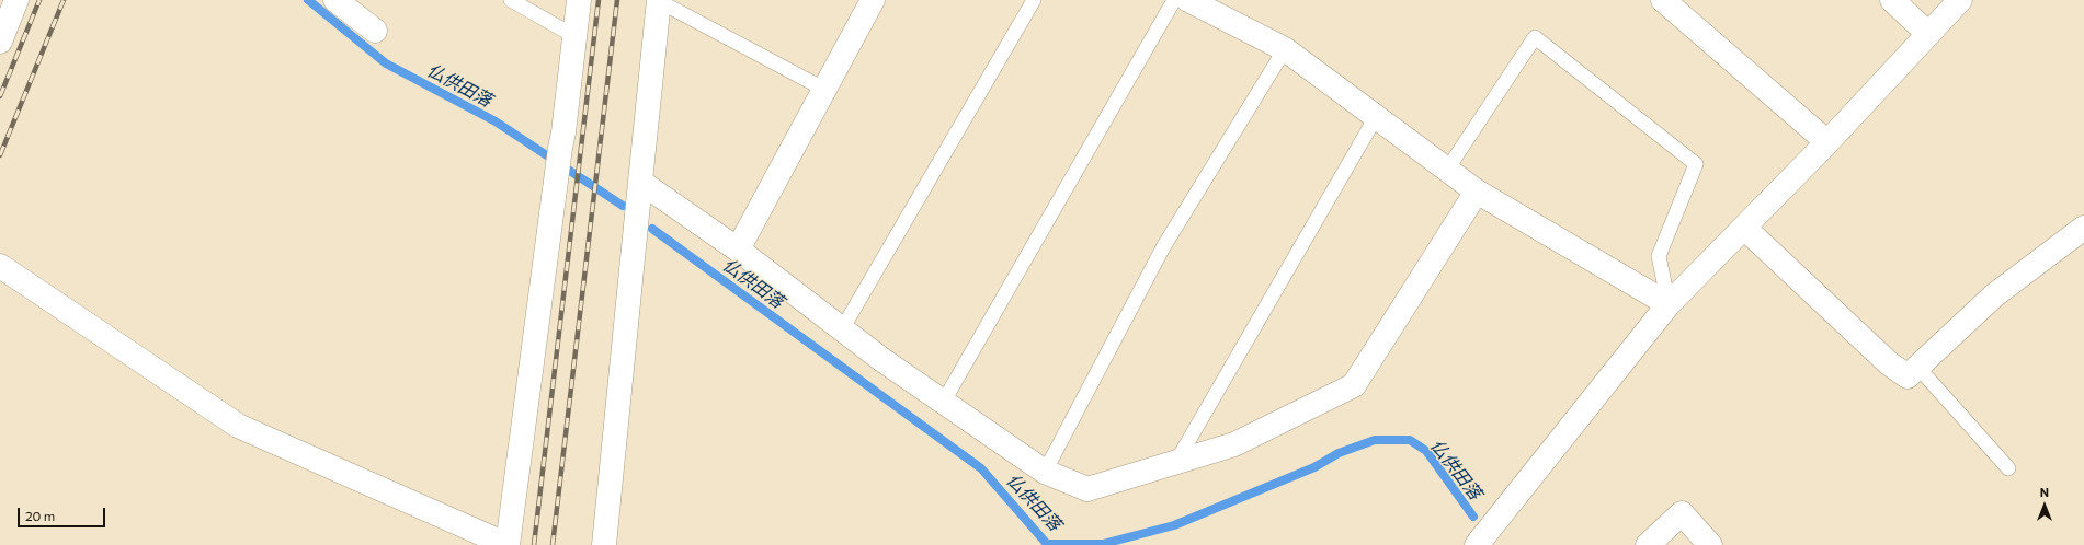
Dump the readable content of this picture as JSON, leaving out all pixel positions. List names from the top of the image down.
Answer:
{
  "water": ["仏供田落"],
  "scale_bar": "20 m",
  "north": "top"
}
